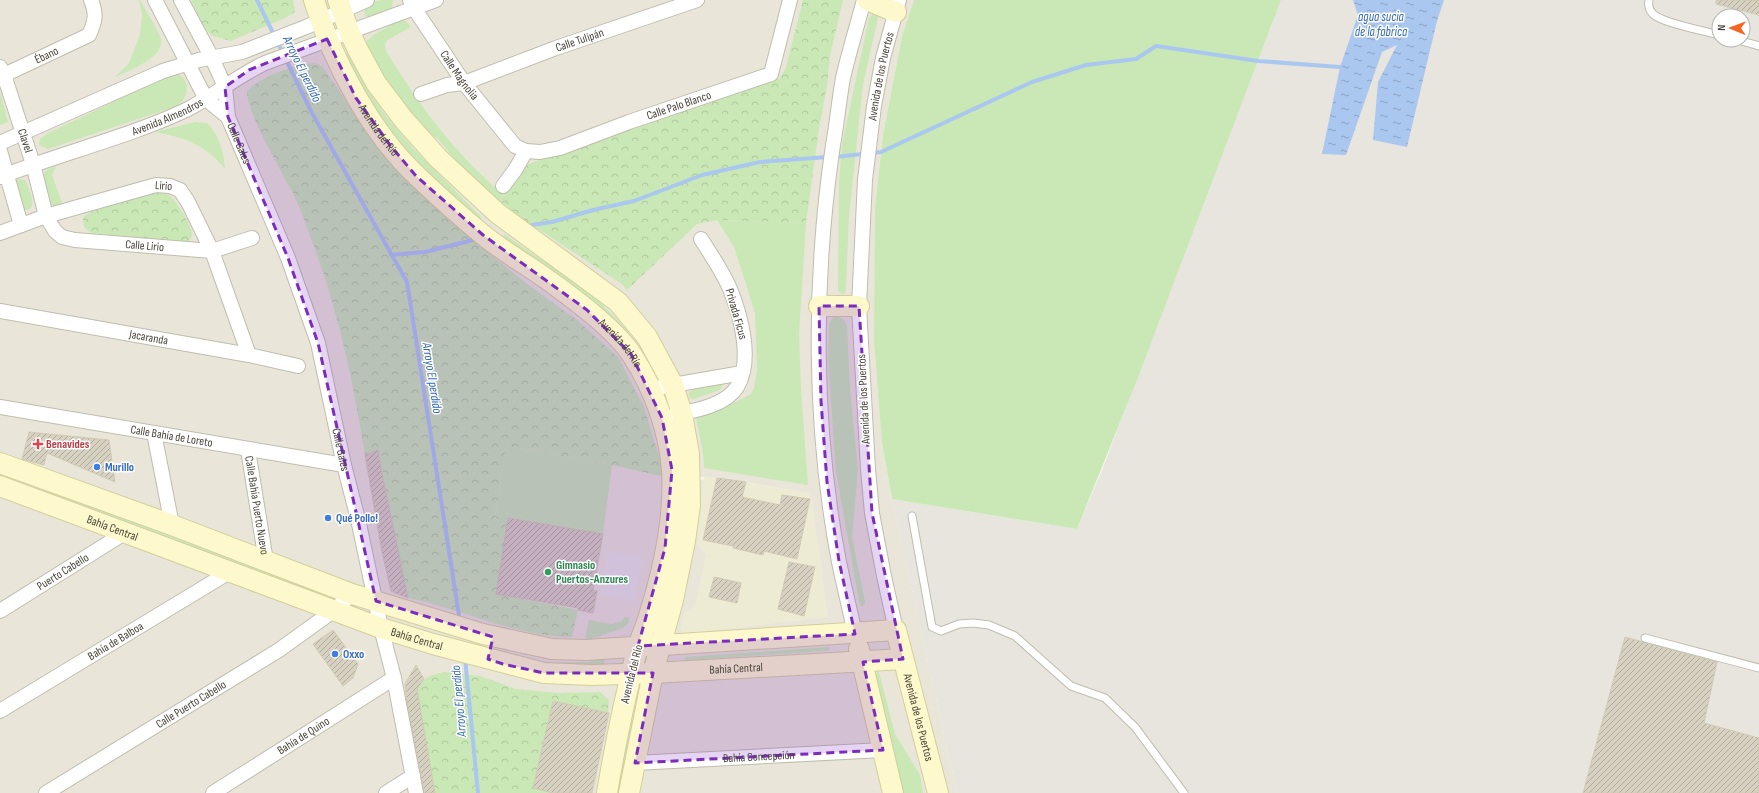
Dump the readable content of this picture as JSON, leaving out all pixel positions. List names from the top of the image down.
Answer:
{
  "streets": {
    "street": [
      "Calle Tulipán",
      "Ébano",
      "Calle Magnolia",
      "Avenida de los Puertos",
      "Calle Palo Blanco",
      "Avenida Almendros",
      "Avenida del Río",
      "Clavel",
      "Calle Gales",
      "Lirio",
      "Calle Lirio",
      "Privada Ficus",
      "Jacaranda",
      "Calle Bahía de Loreto",
      "Calle Bahía Puerto Nuevo",
      "Bahía Central",
      "Puerto Cabello",
      "Bahía de Balboa",
      "Calle Puerto Cabello",
      "Bahía de Quino",
      "Bahía Concepción"
    ]
  },
  "crossings": [
    ["Calle Tulipán", "Calle Magnolia"],
    ["Ébano", "Clavel"],
    ["Calle Magnolia", "Calle Palo Blanco"],
    ["Calle Magnolia", "Avenida Almendros"],
    ["Avenida de los Puertos", "Bahía Central"],
    ["Avenida Almendros", "Avenida del Río"],
    ["Avenida Almendros", "Clavel"],
    ["Avenida Almendros", "Calle Gales"],
    ["Avenida del Río", "Privada Ficus"],
    ["Avenida del Río", "Bahía Central"],
    ["Avenida del Río", "Bahía Concepción"],
    ["Clavel", "Lirio"],
    ["Clavel", "Calle Lirio"],
    ["Calle Gales", "Calle Bahía de Loreto"],
    ["Calle Gales", "Bahía Central"],
    ["Calle Gales", "Bahía de Quino"],
    ["Lirio", "Calle Lirio"],
    ["Lirio", "Jacaranda"],
    ["Calle Bahía de Loreto", "Calle Bahía Puerto Nuevo"],
    ["Calle Bahía Puerto Nuevo", "Bahía Central"],
    ["Bahía Central", "Puerto Cabello"],
    ["Bahía Central", "Bahía de Balboa"],
    ["Bahía Central", "Calle Puerto Cabello"]
  ],
  "water": ["agua sucia de la fabrica", "Arroyo El perdido"],
  "places": {
    "health": ["Benavides"],
    "other": [
      "Murillo",
      "Qué Pollo!",
      "Gimnasio Puertos-Anzures",
      "Oxxo"
    ]
  },
  "north": "left"
}
